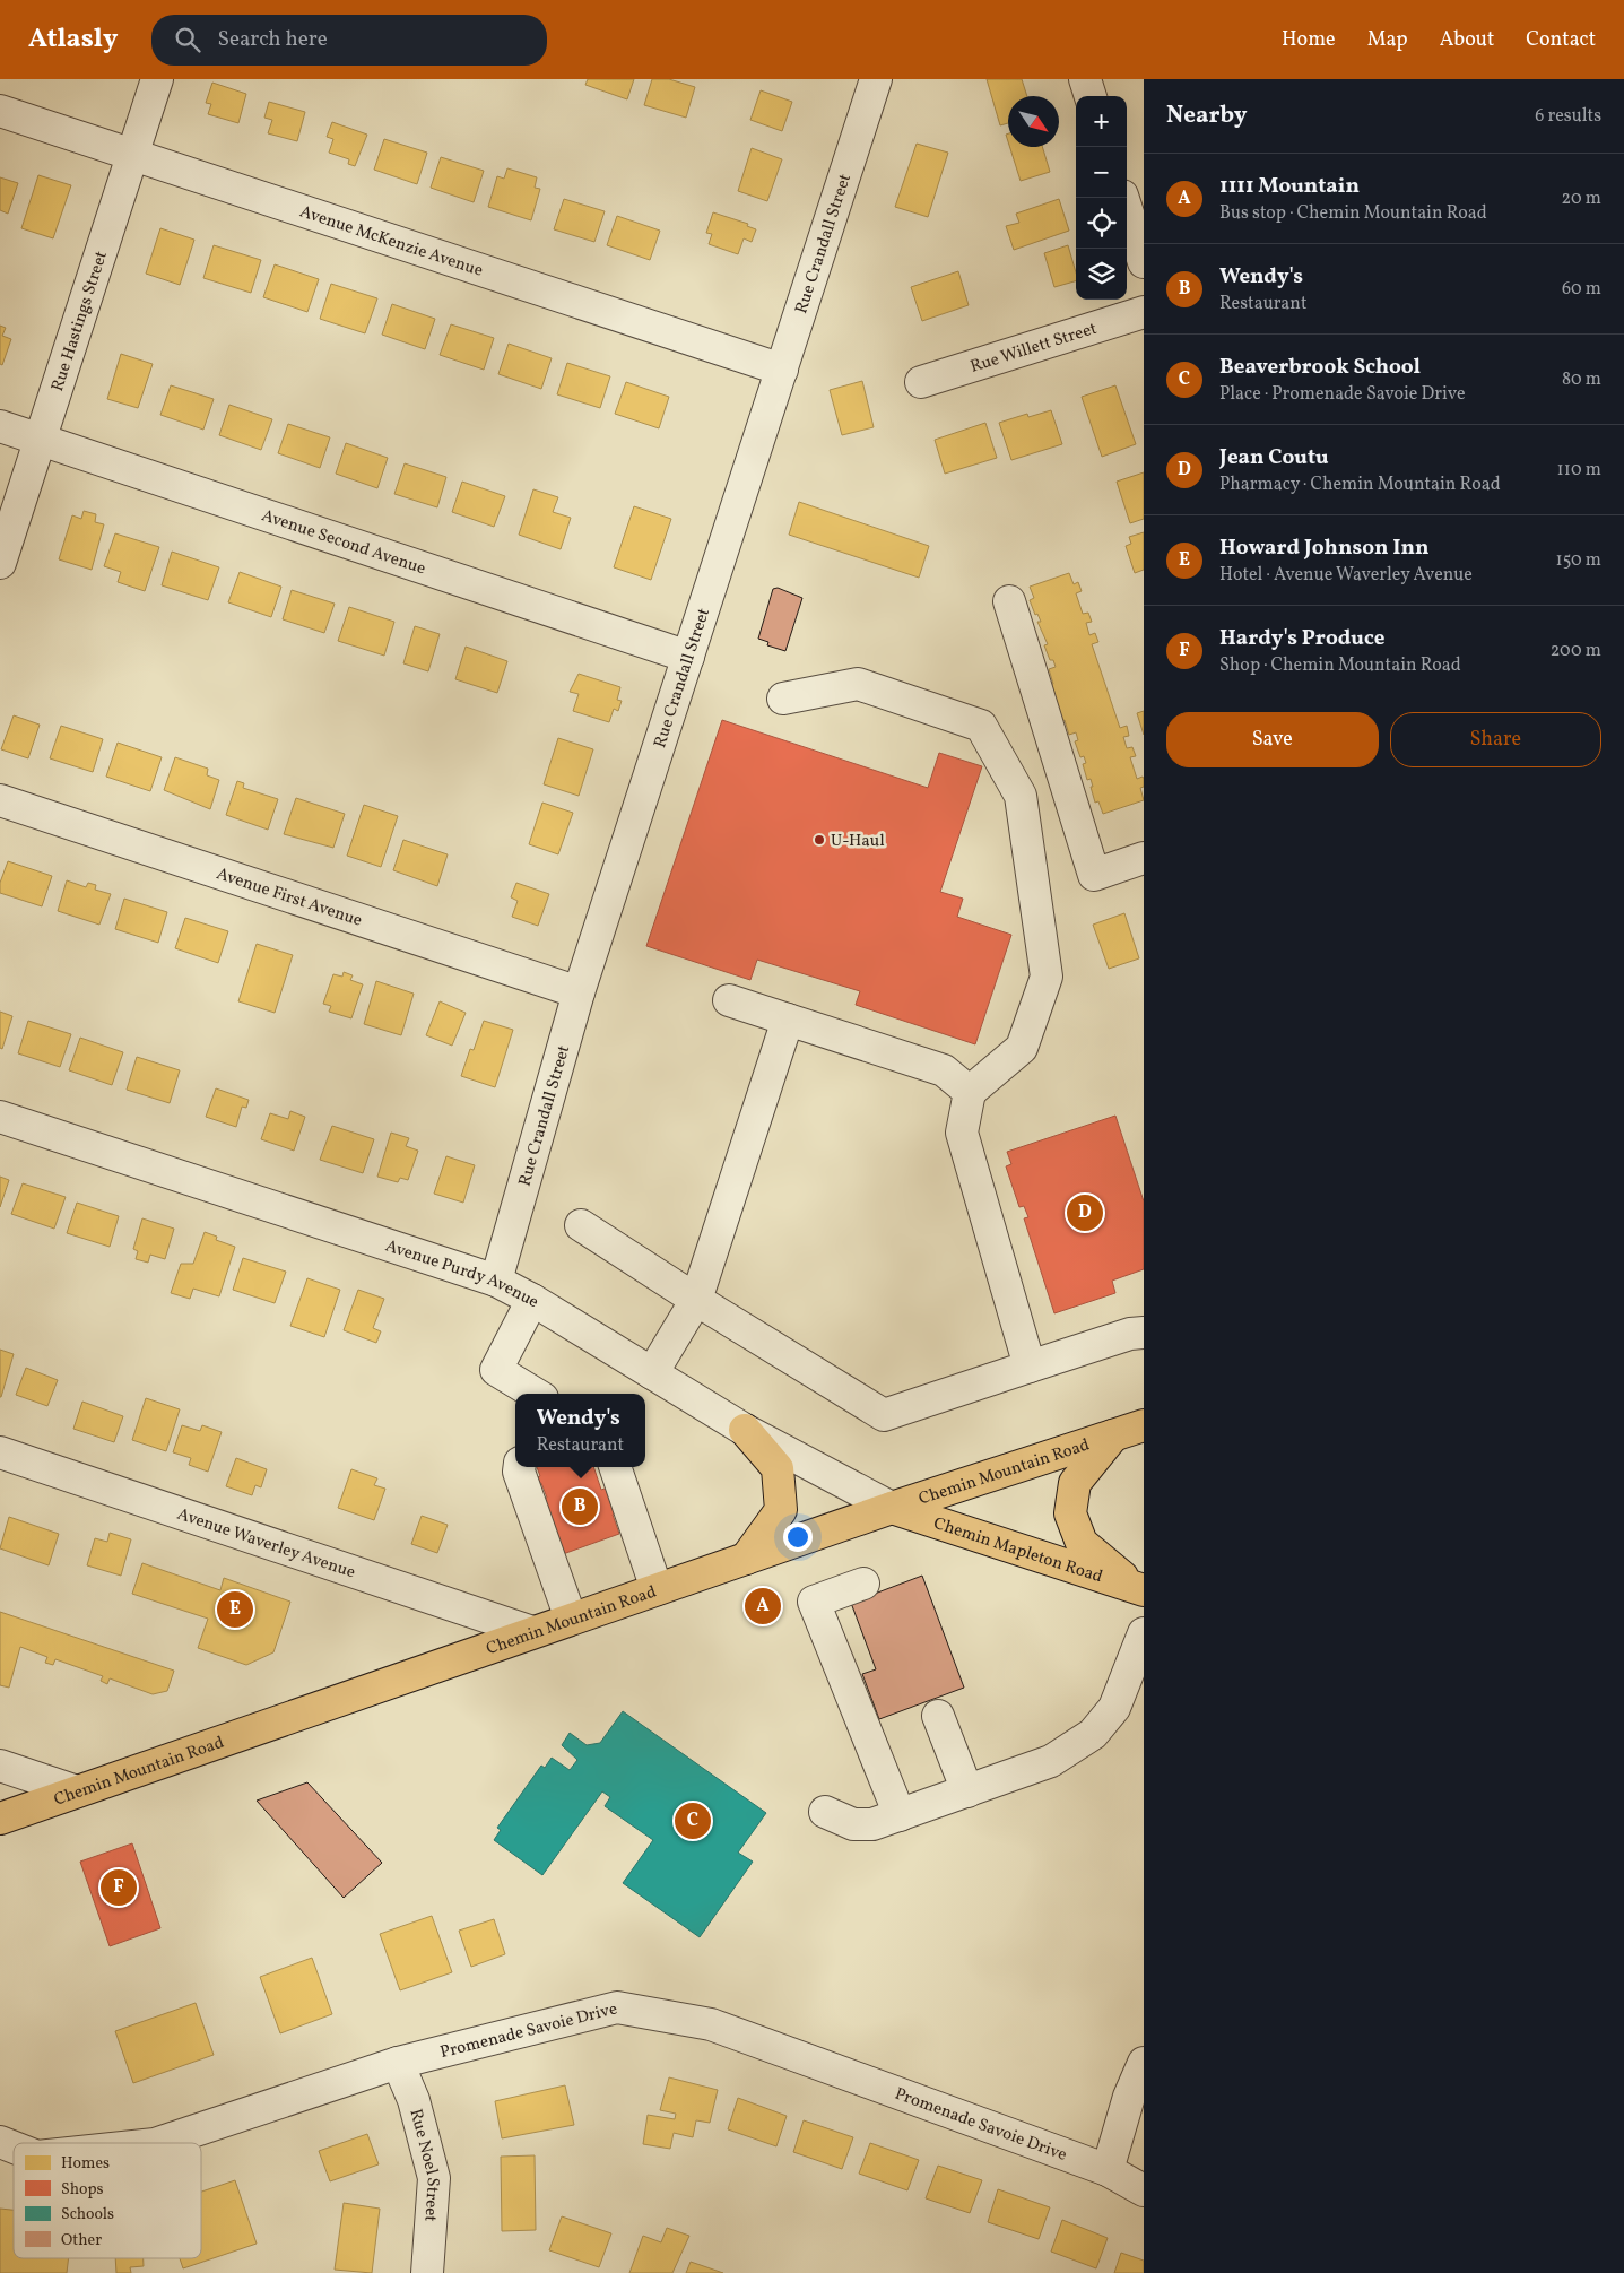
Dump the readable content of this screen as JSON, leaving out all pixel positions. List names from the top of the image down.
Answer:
{
  "streets": {
    "main road": ["Chemin Mountain Road", "Chemin Mapleton Road"],
    "street": [
      "Avenue McKenzie Avenue",
      "Rue Crandall Street",
      "Rue Hastings Street",
      "Rue Willett Street",
      "Avenue Second Avenue",
      "Avenue First Avenue",
      "Avenue Purdy Avenue",
      "Avenue Waverley Avenue",
      "Promenade Savoie Drive",
      "Rue Noel Street"
    ]
  },
  "crossings": [
    ["Avenue McKenzie Avenue", "Rue Crandall Street"],
    ["Avenue McKenzie Avenue", "Rue Hastings Street"],
    ["Rue Crandall Street", "Avenue Second Avenue"],
    ["Rue Crandall Street", "Avenue First Avenue"],
    ["Rue Crandall Street", "Avenue Purdy Avenue"],
    ["Rue Hastings Street", "Avenue Second Avenue"],
    ["Avenue Purdy Avenue", "Chemin Mountain Road"],
    ["Avenue Purdy Avenue", "Chemin Mapleton Road"],
    ["Chemin Mountain Road", "Avenue Waverley Avenue"],
    ["Chemin Mountain Road", "Chemin Mapleton Road"],
    ["Promenade Savoie Drive", "Rue Noel Street"]
  ],
  "places": ["U-Haul"],
  "legend": [
    "Homes",
    "Shops",
    "Schools",
    "Other"
  ],
  "north": "bottom right",
  "page": {
    "header": "Atlasly",
    "search": "Search here",
    "nav": [
      "Home",
      "Map",
      "About",
      "Contact"
    ],
    "heading": ["Nearby", "6 results"],
    "map_buttons": ["+", "−"],
    "list": [
      {
        "mark": "A",
        "name": "1111 Mountain",
        "note": "Bus stop · Chemin Mountain Road",
        "value": "20 m"
      },
      {
        "mark": "B",
        "name": "Wendy's",
        "note": "Restaurant",
        "value": "60 m"
      },
      {
        "mark": "C",
        "name": "Beaverbrook School",
        "note": "Place · Promenade Savoie Drive",
        "value": "80 m"
      },
      {
        "mark": "D",
        "name": "Jean Coutu",
        "note": "Pharmacy · Chemin Mountain Road",
        "value": "110 m"
      },
      {
        "mark": "E",
        "name": "Howard Johnson Inn",
        "note": "Hotel · Avenue Waverley Avenue",
        "value": "150 m"
      },
      {
        "mark": "F",
        "name": "Hardy's Produce",
        "note": "Shop · Chemin Mountain Road",
        "value": "200 m"
      }
    ],
    "buttons": ["Save", "Share"],
    "pins": [
      "D",
      "B",
      "A",
      "E",
      "C",
      "F"
    ],
    "popup": ["Wendy's", "Restaurant"]
  }
}
